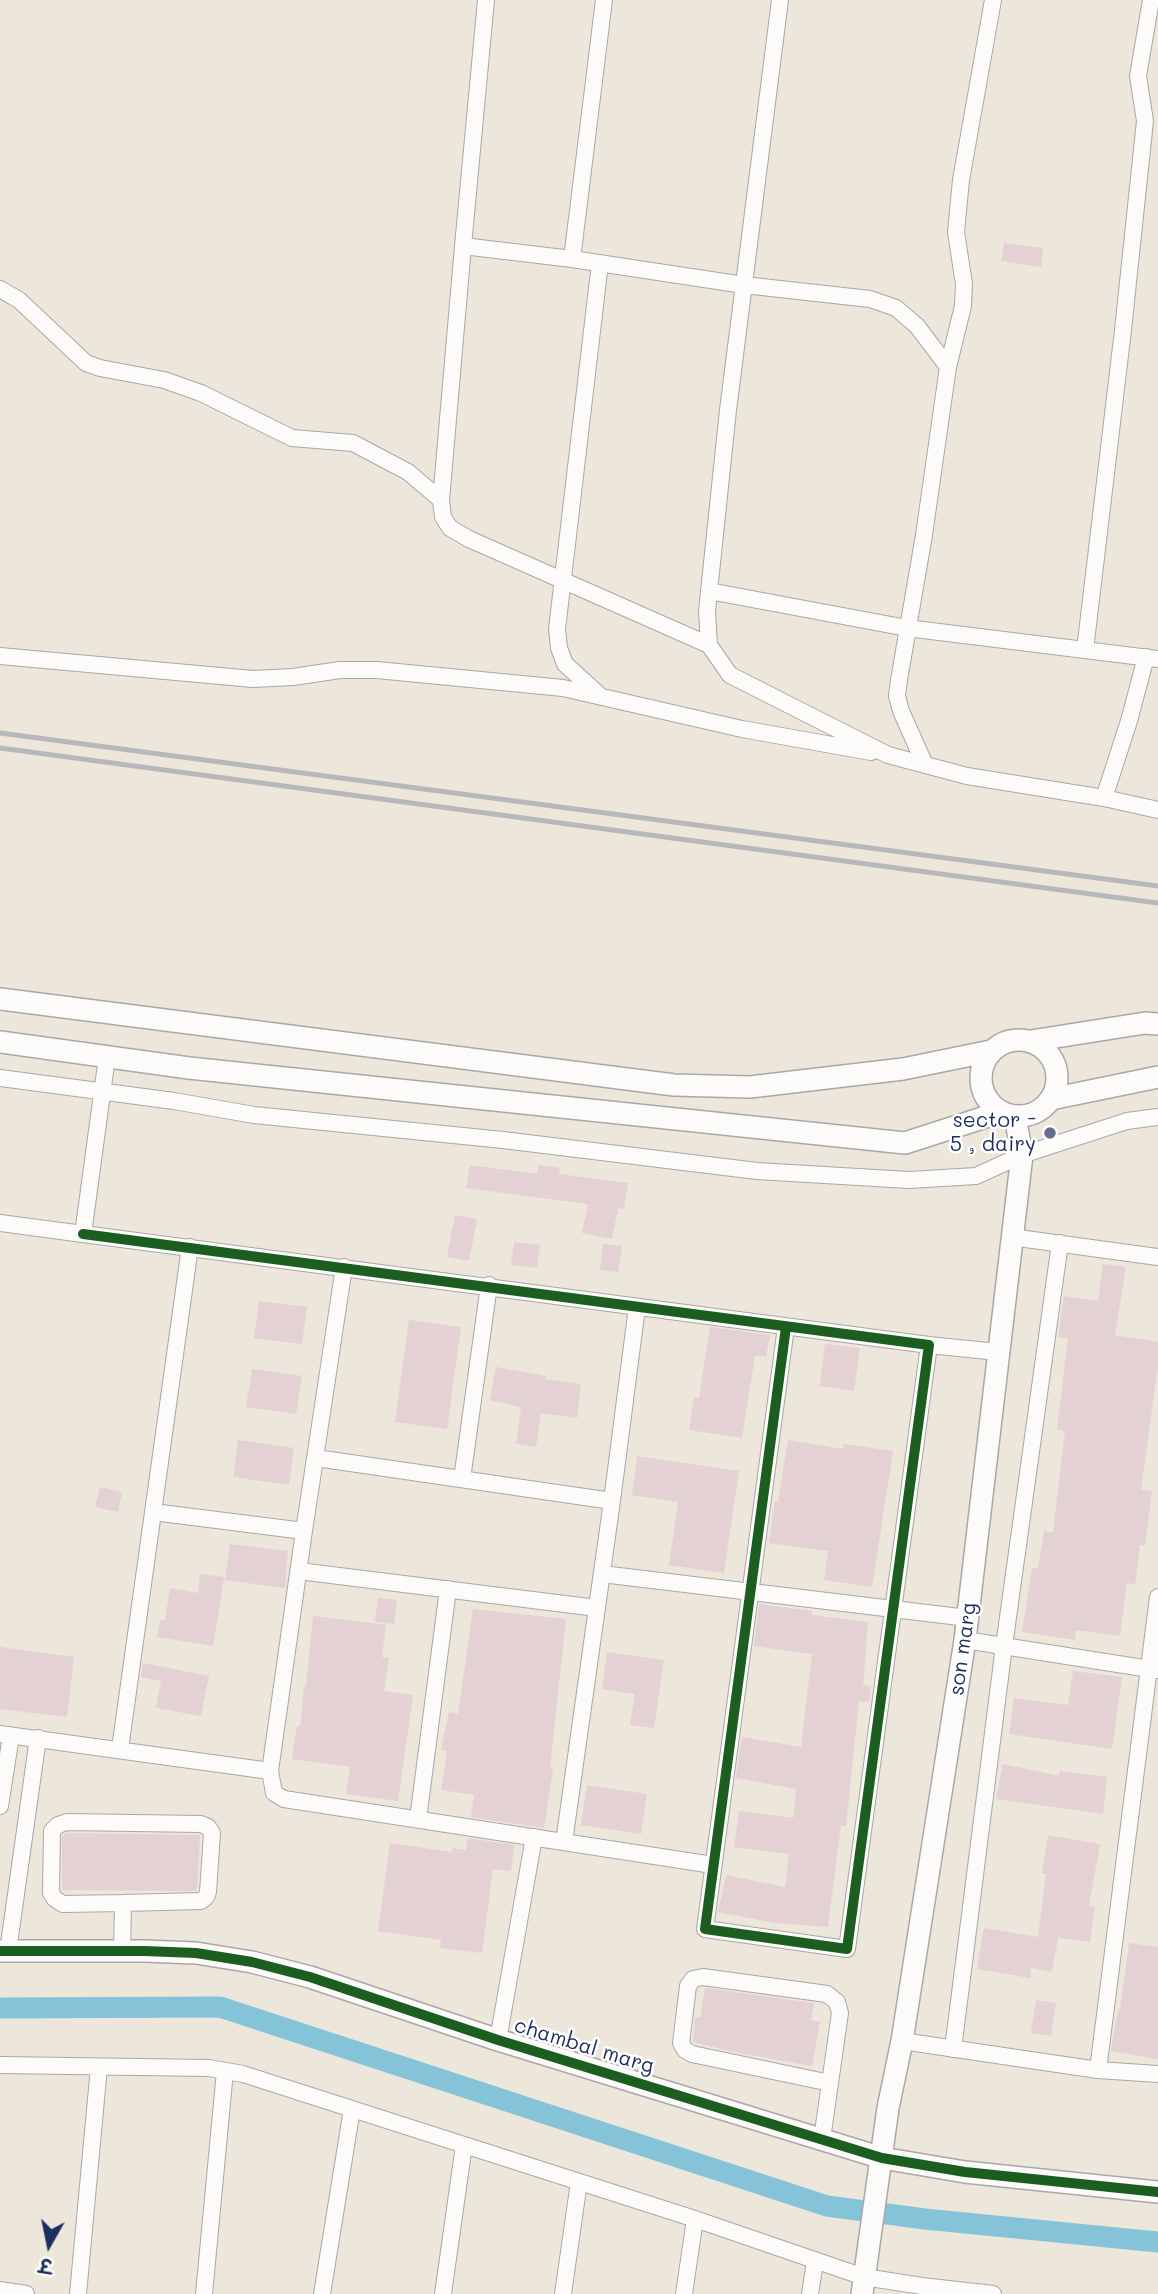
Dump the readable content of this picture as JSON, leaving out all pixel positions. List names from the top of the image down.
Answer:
{
  "streets": {
    "street": ["son marg", "chambal marg"]
  },
  "crossings": [
    ["son marg", "chambal marg"]
  ],
  "places": ["sector - 5 , dairy"],
  "north": "bottom"
}
